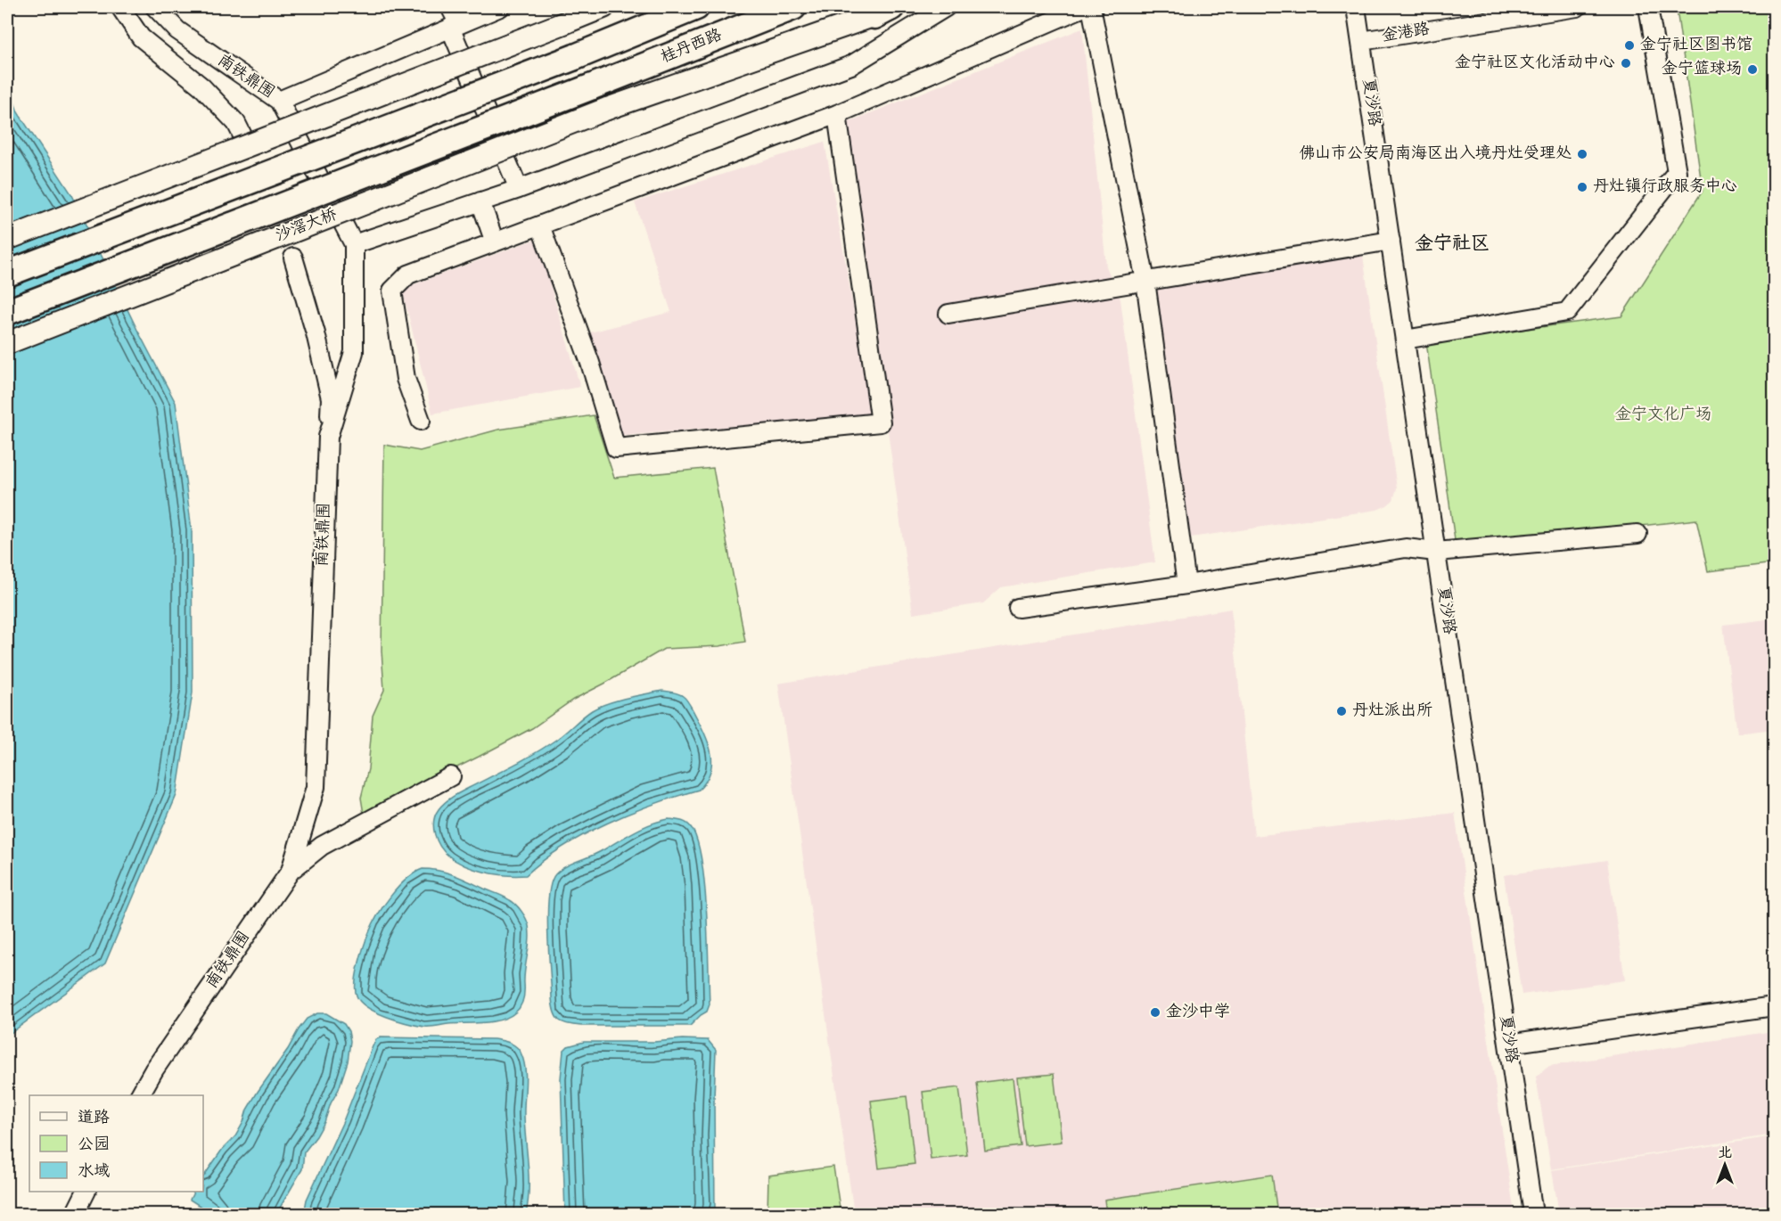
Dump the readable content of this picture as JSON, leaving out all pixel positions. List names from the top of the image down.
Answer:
{
  "streets": {
    "highway": ["桂丹西路", "沙滘大桥"],
    "street": ["金港路", "南铁鼎围", "夏沙路"]
  },
  "crossings": [
    ["金港路", "夏沙路"],
    ["桂丹西路", "沙滘大桥"]
  ],
  "districts": ["金宁社区"],
  "parks": ["金宁文化广场"],
  "places": [
    "金宁社区图书馆",
    "金宁社区文化活动中心",
    "金宁篮球场",
    "佛山市公安局南海区出入境丹灶受理处",
    "丹灶镇行政服务中心",
    "丹灶派出所",
    "金沙中学"
  ],
  "legend": ["道路", "公园", "水域"],
  "north": "top"
}
